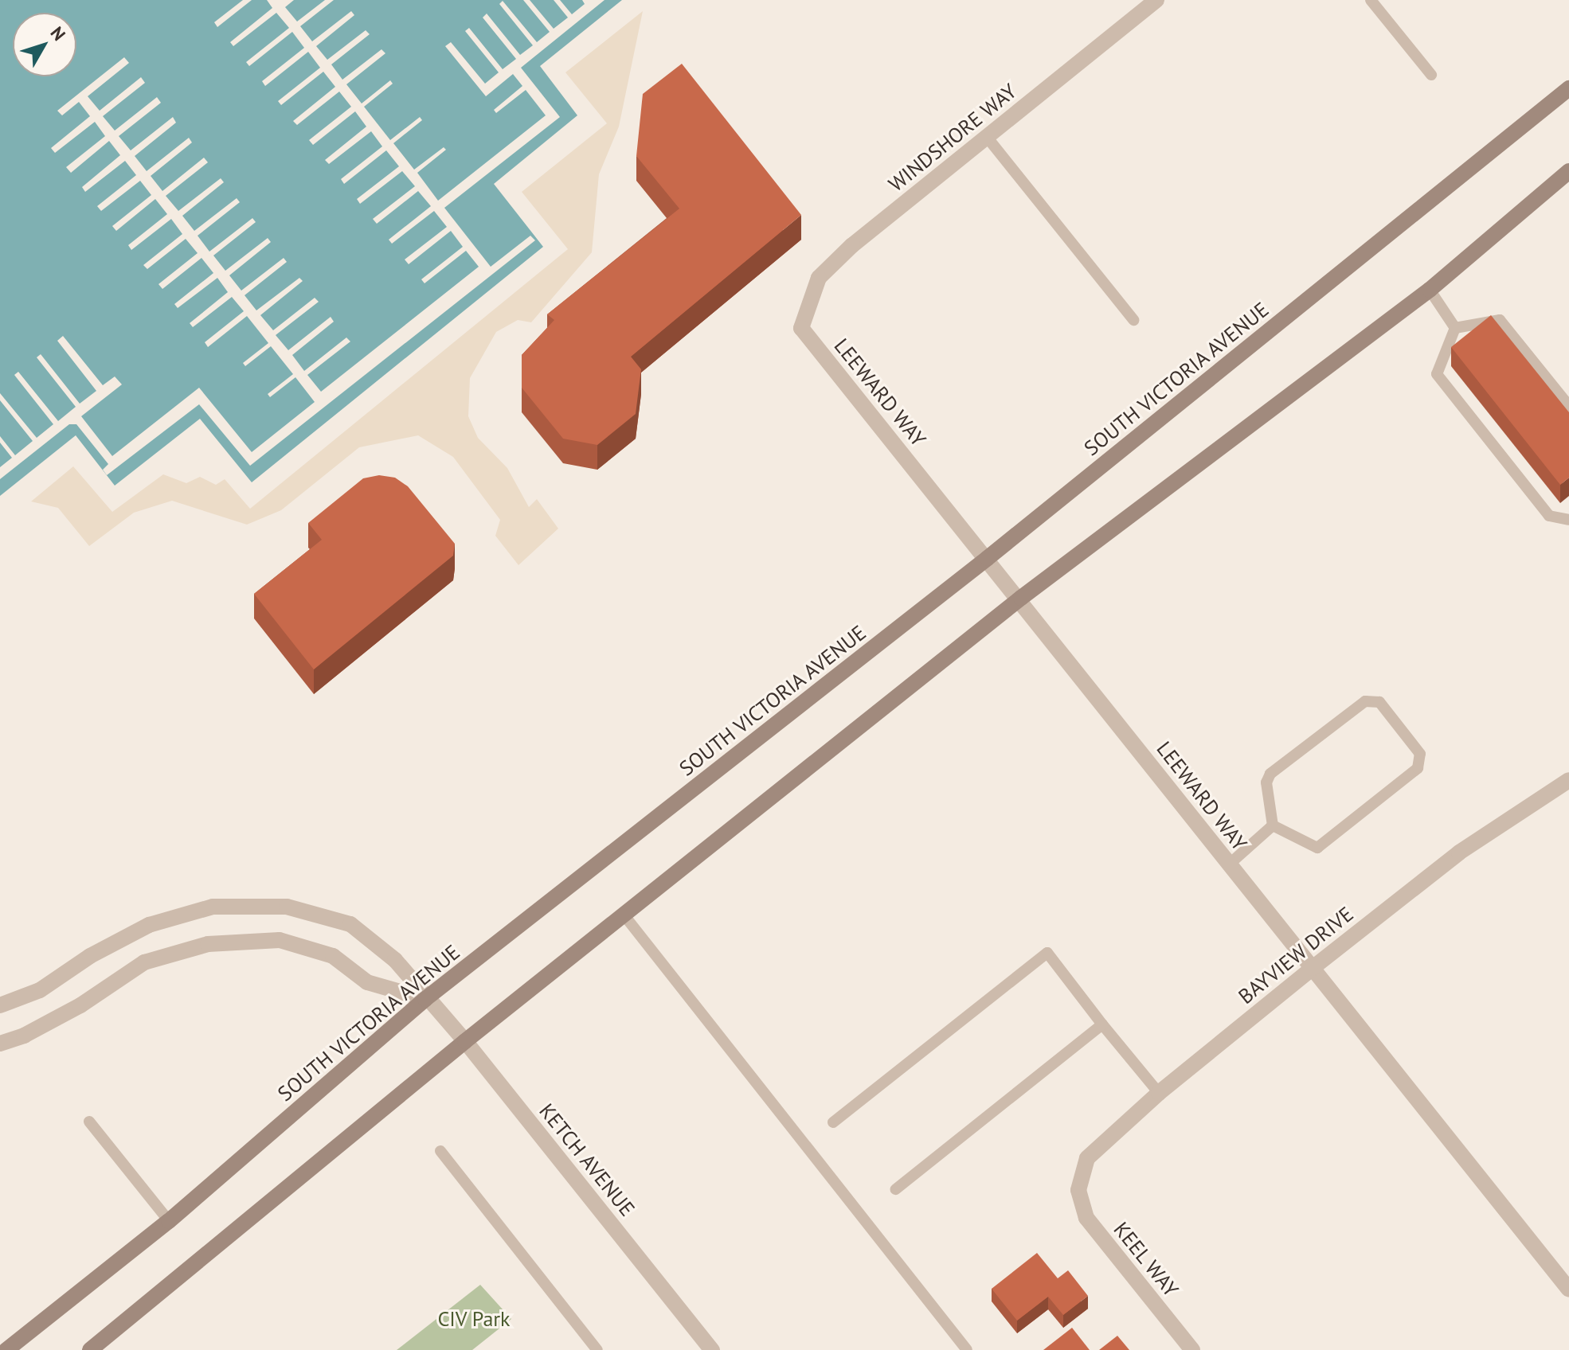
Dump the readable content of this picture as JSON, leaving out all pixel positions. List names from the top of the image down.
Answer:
{
  "streets": {
    "main road": ["SOUTH VICTORIA AVENUE"],
    "street": [
      "WINDSHORE WAY",
      "LEEWARD WAY",
      "BAYVIEW DRIVE",
      "KETCH AVENUE",
      "KEEL WAY"
    ]
  },
  "crossings": [
    ["WINDSHORE WAY", "LEEWARD WAY"],
    ["SOUTH VICTORIA AVENUE", "LEEWARD WAY"],
    ["SOUTH VICTORIA AVENUE", "KETCH AVENUE"],
    ["LEEWARD WAY", "BAYVIEW DRIVE"],
    ["BAYVIEW DRIVE", "KEEL WAY"]
  ],
  "parks": ["CIV Park"],
  "north": "top right"
}
